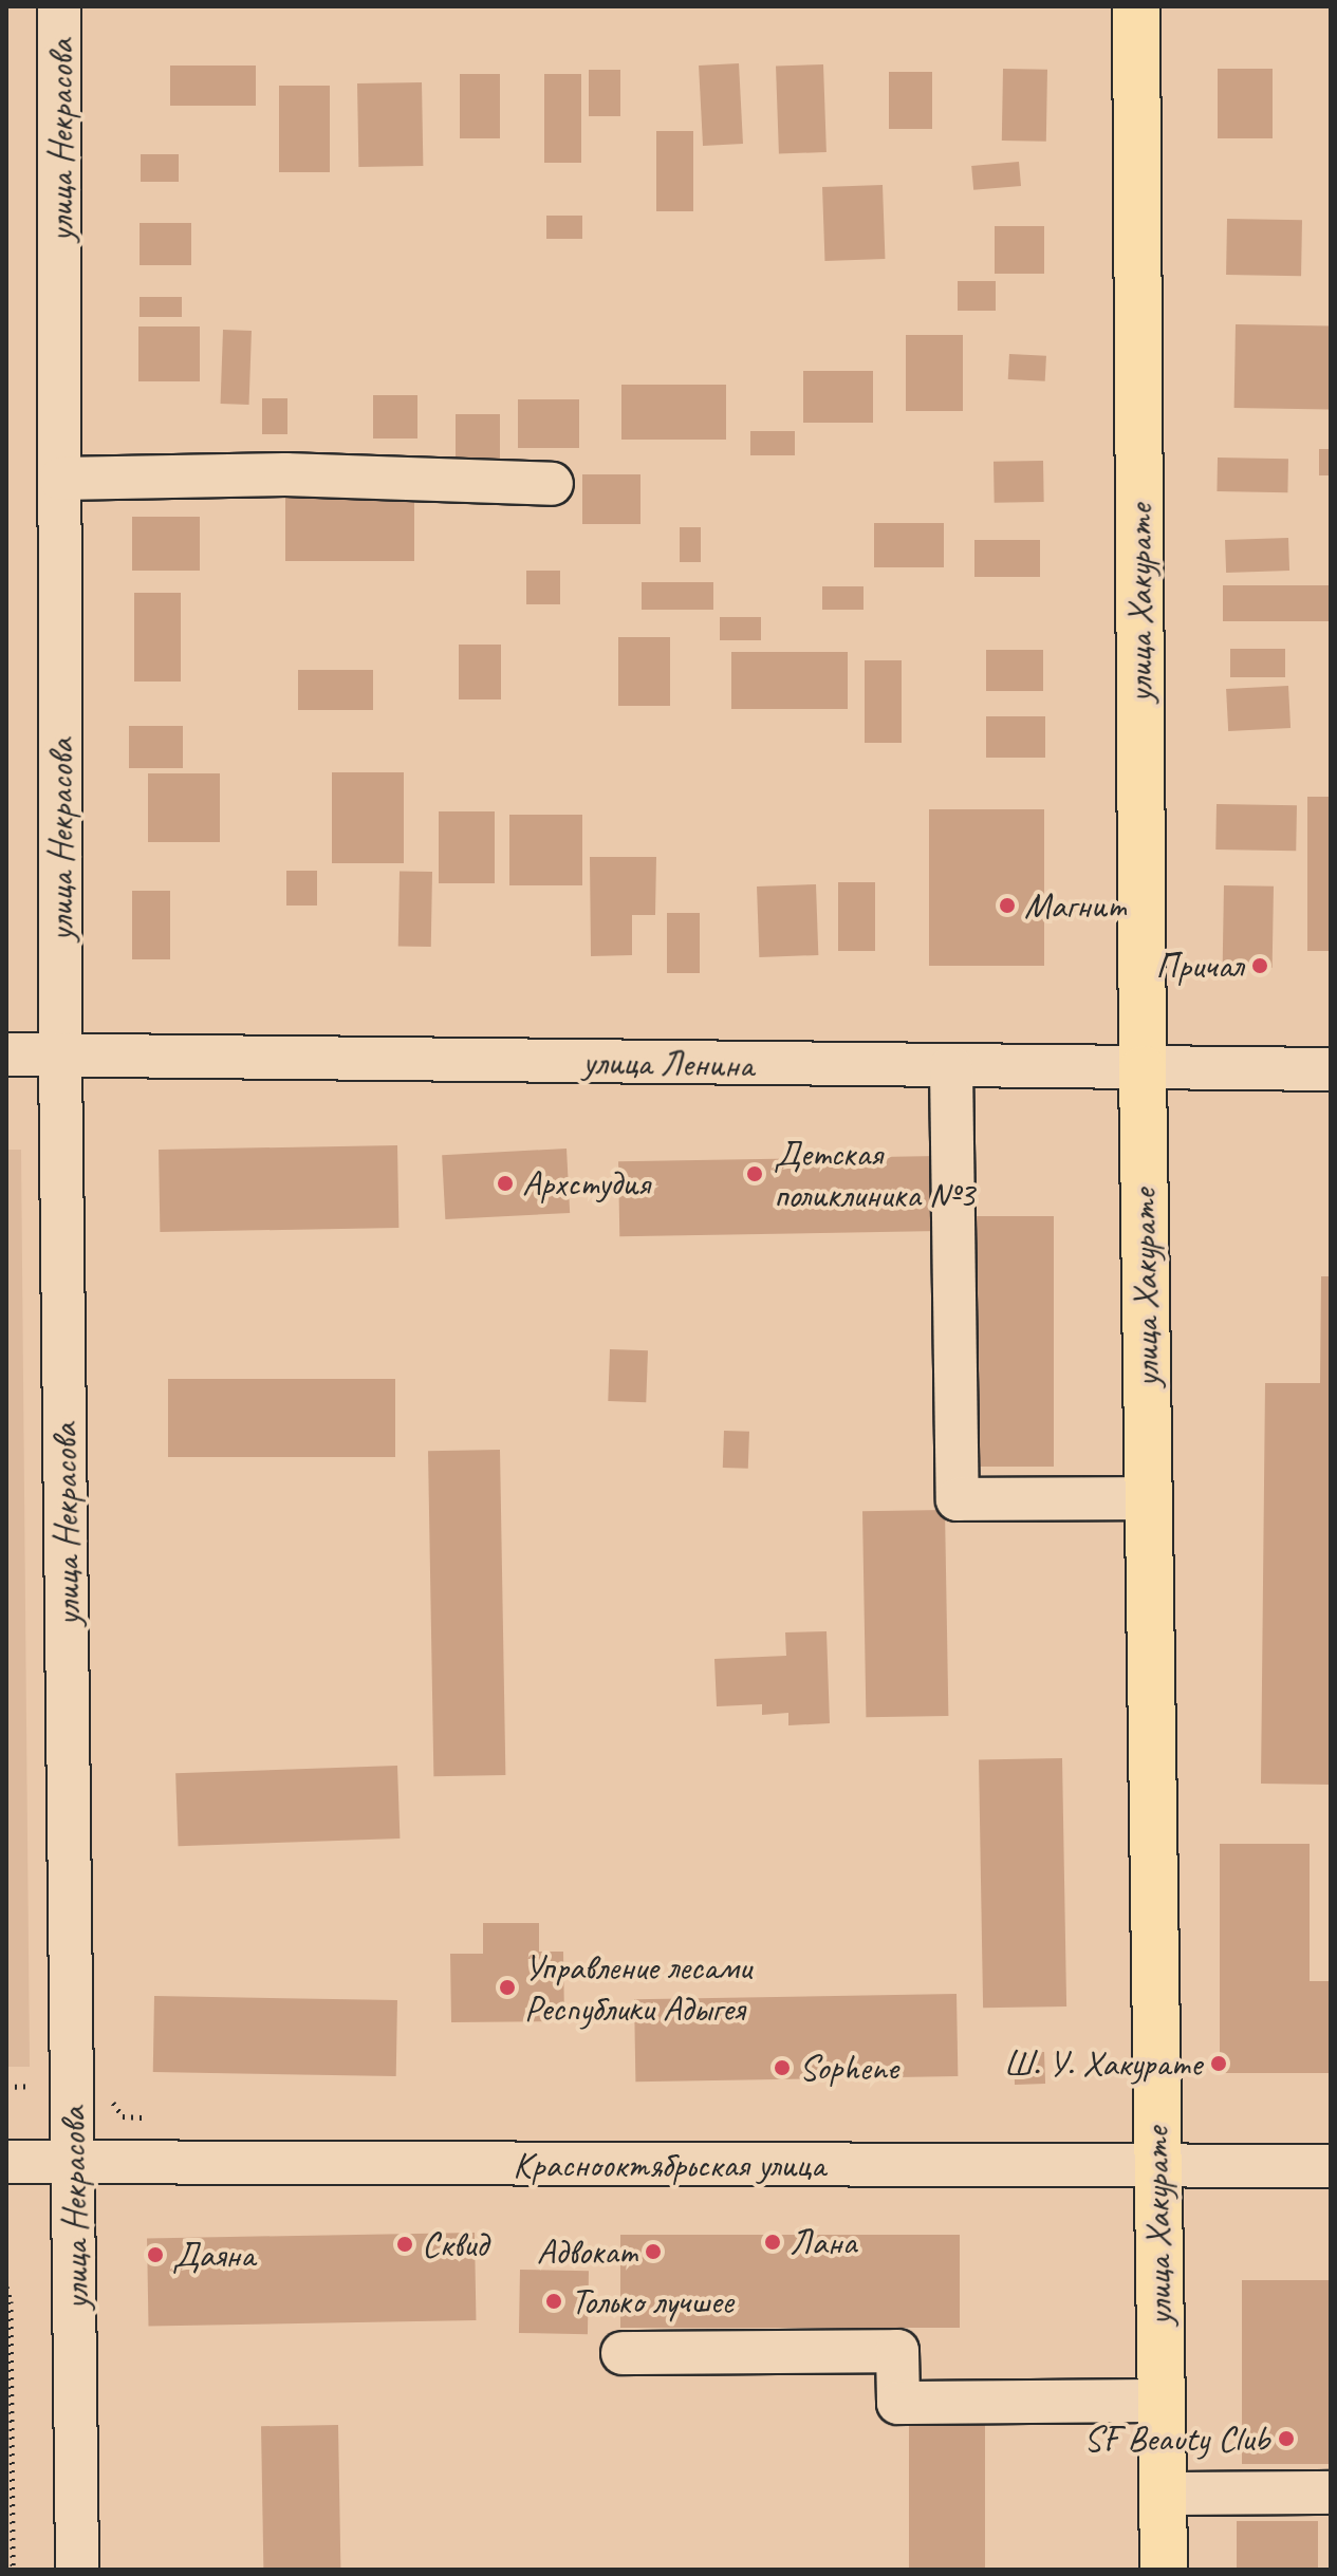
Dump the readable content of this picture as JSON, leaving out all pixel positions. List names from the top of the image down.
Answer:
{
  "streets": {
    "main road": ["улица Хакурате"],
    "street": ["улица Некрасова", "улица Ленина", "Краснооктябрьская улица"]
  },
  "crossings": [
    ["улица Некрасова", "улица Ленина"],
    ["улица Некрасова", "Краснооктябрьская улица"],
    ["улица Хакурате", "улица Ленина"],
    ["улица Хакурате", "Краснооктябрьская улица"]
  ],
  "places": [
    "Магнит",
    "Причал",
    "Детская поликлиника №3",
    "Архстудия",
    "Управление лесами Республики Адыгея",
    "Ш. У. Хакурате",
    "Sophene",
    "Лана",
    "Сквид",
    "Адвокат",
    "Даяна",
    "Только лучшее",
    "SF Beauty Club"
  ]
}
